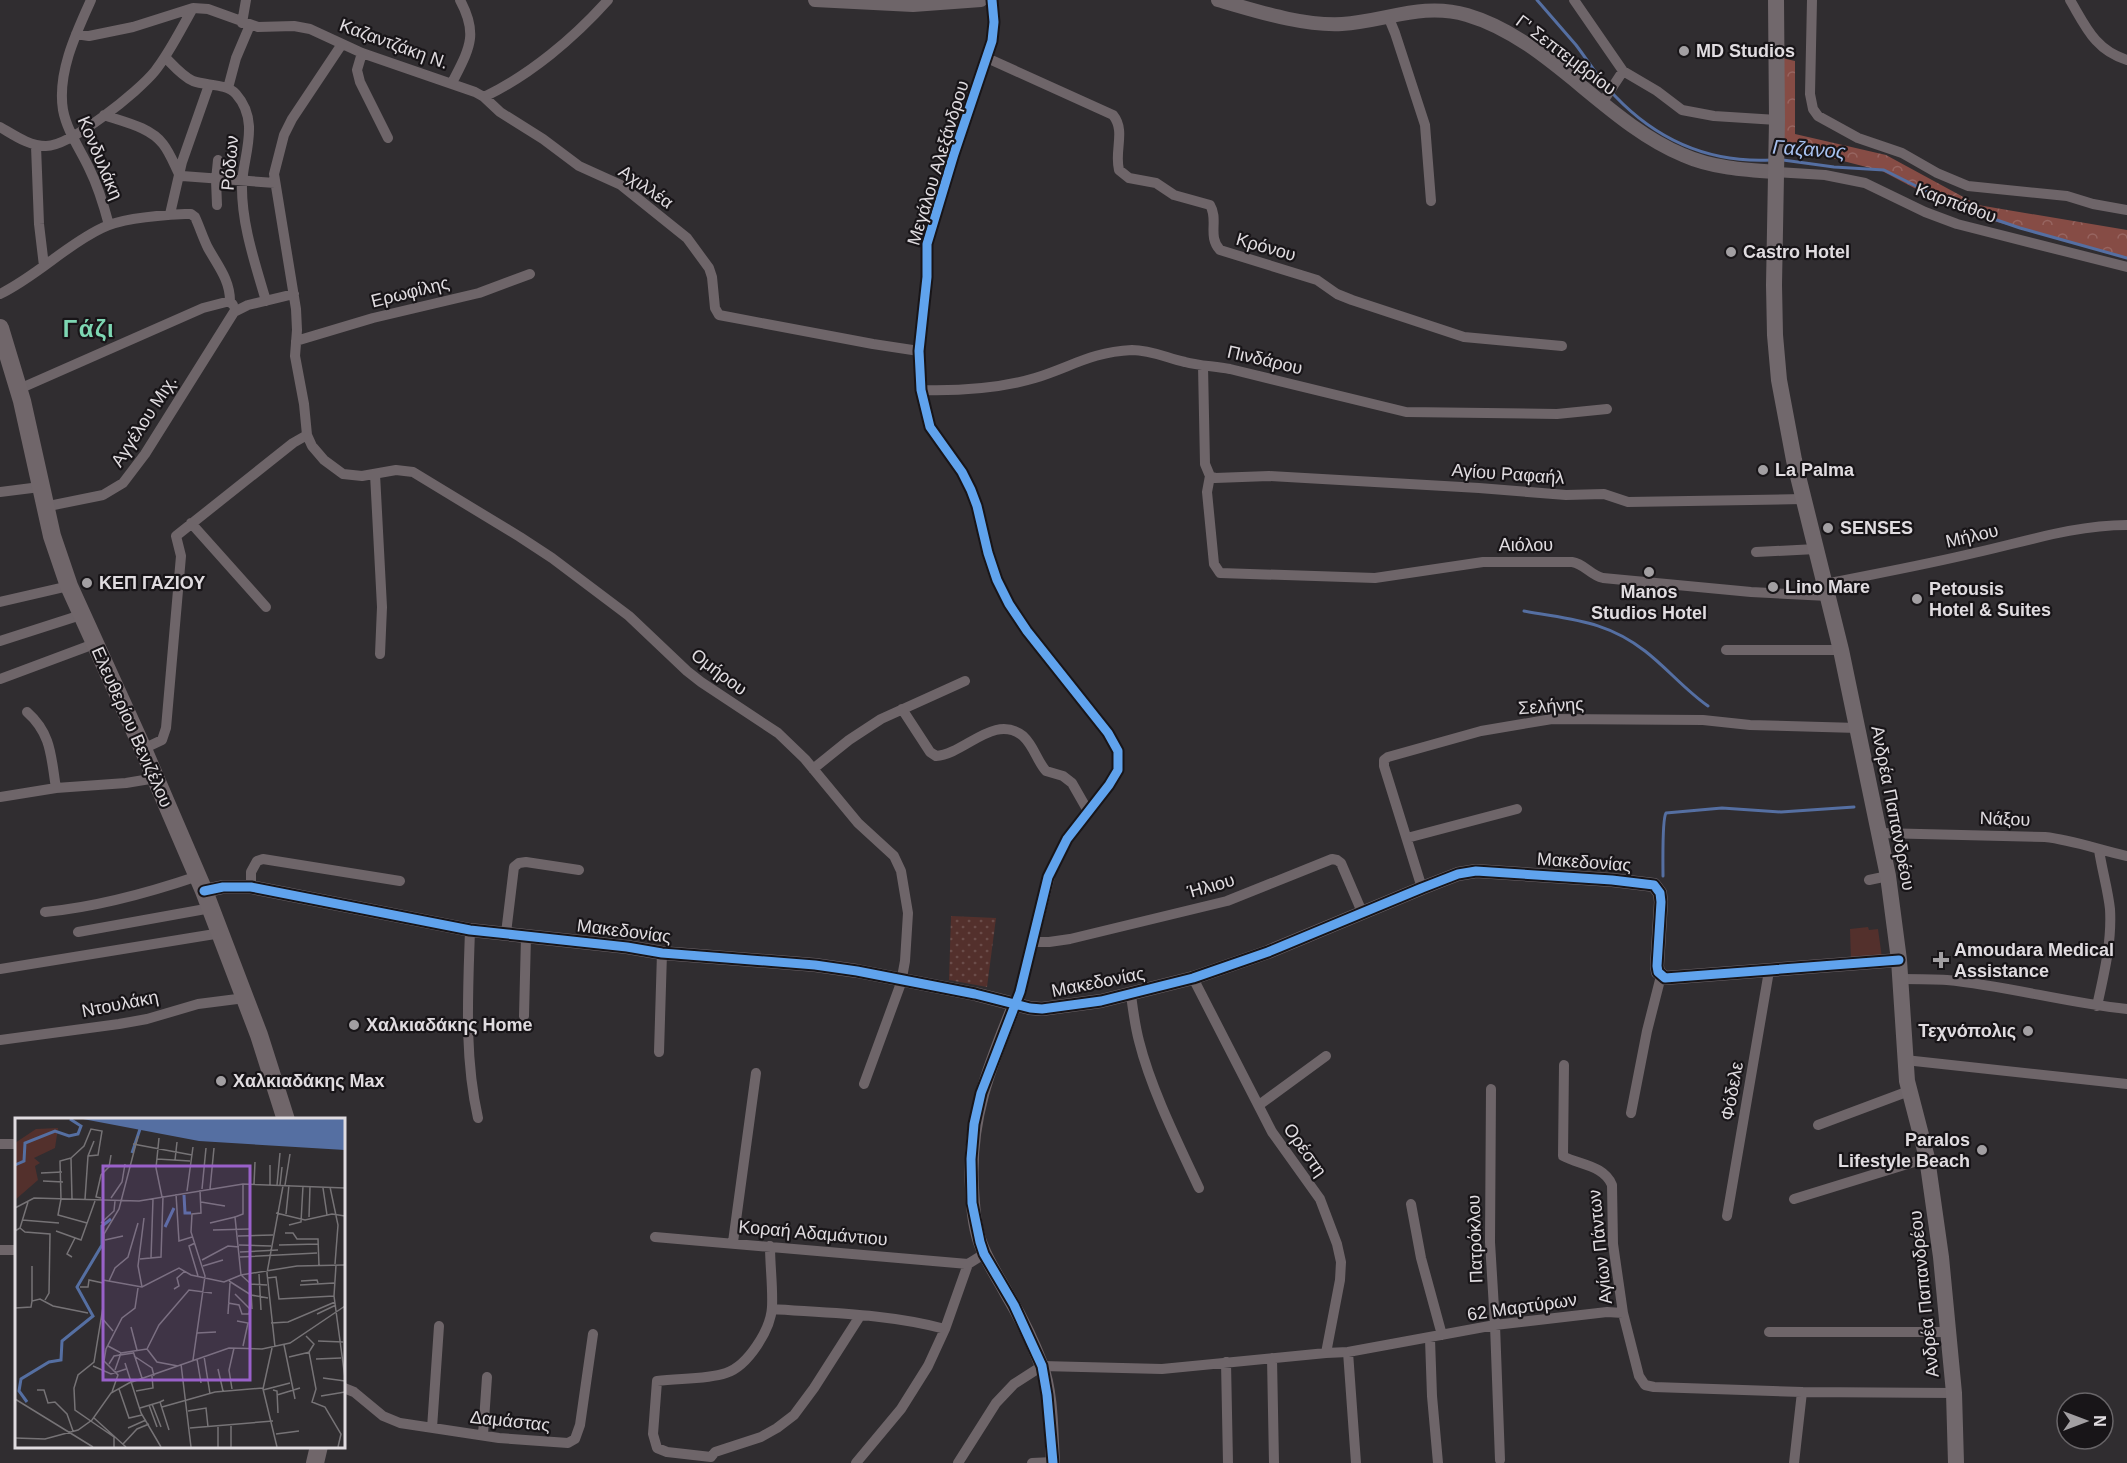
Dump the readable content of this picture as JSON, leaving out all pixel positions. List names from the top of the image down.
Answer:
{
  "streets": {
    "main road": ["Ελευθερίου Βενιζέλου", "Ανδρέα Παπανδρέου"],
    "street": [
      "Καζαντζάκη Ν.",
      "Γ' Σεπτεμβρίου",
      "Κονδυλάκη",
      "Ρόδων",
      "Μεγάλου Αλεξάνδρου",
      "Αχιλλέα",
      "Καρπάθου",
      "Κρόνου",
      "Ερωφίλης",
      "Πινδάρου",
      "Αγγέλου Μιχ.",
      "Αγίου Ραφαήλ",
      "Μήλου",
      "Αιόλου",
      "Ομήρου",
      "Σελήνης",
      "Νάξου",
      "Μακεδονίας",
      "Ήλιου",
      "Ντουλάκη",
      "Φόδελε",
      "Ορέστη",
      "Κοραή Αδαμάντιου",
      "Πατρόκλου",
      "Αγίων Πάντων",
      "62 Μαρτύρων",
      "Δαμάστας"
    ]
  },
  "crossings": [
    ["Καζαντζάκη Ν.", "Αχιλλέα"],
    ["Γ' Σεπτεμβρίου", "Καρπάθου"],
    ["Γ' Σεπτεμβρίου", "Ανδρέα Παπανδρέου"],
    ["Μεγάλου Αλεξάνδρου", "Αχιλλέα"],
    ["Μεγάλου Αλεξάνδρου", "Κρόνου"],
    ["Μεγάλου Αλεξάνδρου", "Πινδάρου"],
    ["Μεγάλου Αλεξάνδρου", "Μακεδονίας"],
    ["Μεγάλου Αλεξάνδρου", "Ήλιου"],
    ["Μεγάλου Αλεξάνδρου", "62 Μαρτύρων"],
    ["Καρπάθου", "Ανδρέα Παπανδρέου"],
    ["Αγγέλου Μιχ.", "Ελευθερίου Βενιζέλου"],
    ["Αγίου Ραφαήλ", "Αιόλου"],
    ["Αγίου Ραφαήλ", "Ανδρέα Παπανδρέου"],
    ["Μήλου", "Αιόλου"],
    ["Μήλου", "Ανδρέα Παπανδρέου"],
    ["Αιόλου", "Ανδρέα Παπανδρέου"],
    ["Ομήρου", "Μακεδονίας"],
    ["Σελήνης", "Ανδρέα Παπανδρέου"],
    ["Σελήνης", "Μακεδονίας"],
    ["Ελευθερίου Βενιζέλου", "Μακεδονίας"],
    ["Ελευθερίου Βενιζέλου", "Ντουλάκη"],
    ["Ανδρέα Παπανδρέου", "Νάξου"],
    ["Μακεδονίας", "Ήλιου"],
    ["Μακεδονίας", "Ορέστη"],
    ["Ορέστη", "62 Μαρτύρων"],
    ["Πατρόκλου", "62 Μαρτύρων"],
    ["Αγίων Πάντων", "62 Μαρτύρων"]
  ],
  "districts": ["Γάζι"],
  "water": ["Γαζανος"],
  "places": {
    "other": [
      "MD Studios",
      "Castro Hotel",
      "La Palma",
      "SENSES",
      "Manos Studios Hotel",
      "ΚΕΠ ΓΑΖΙΟΥ",
      "Lino Mare",
      "Petousis Hotel & Suites",
      "Χαλκιαδάκης Home",
      "Τεχνόπολις",
      "Χαλκιαδάκης Max",
      "Paralos Lifestyle Beach"
    ],
    "health": ["Amoudara Medical Assistance"]
  },
  "north": "right"
}
